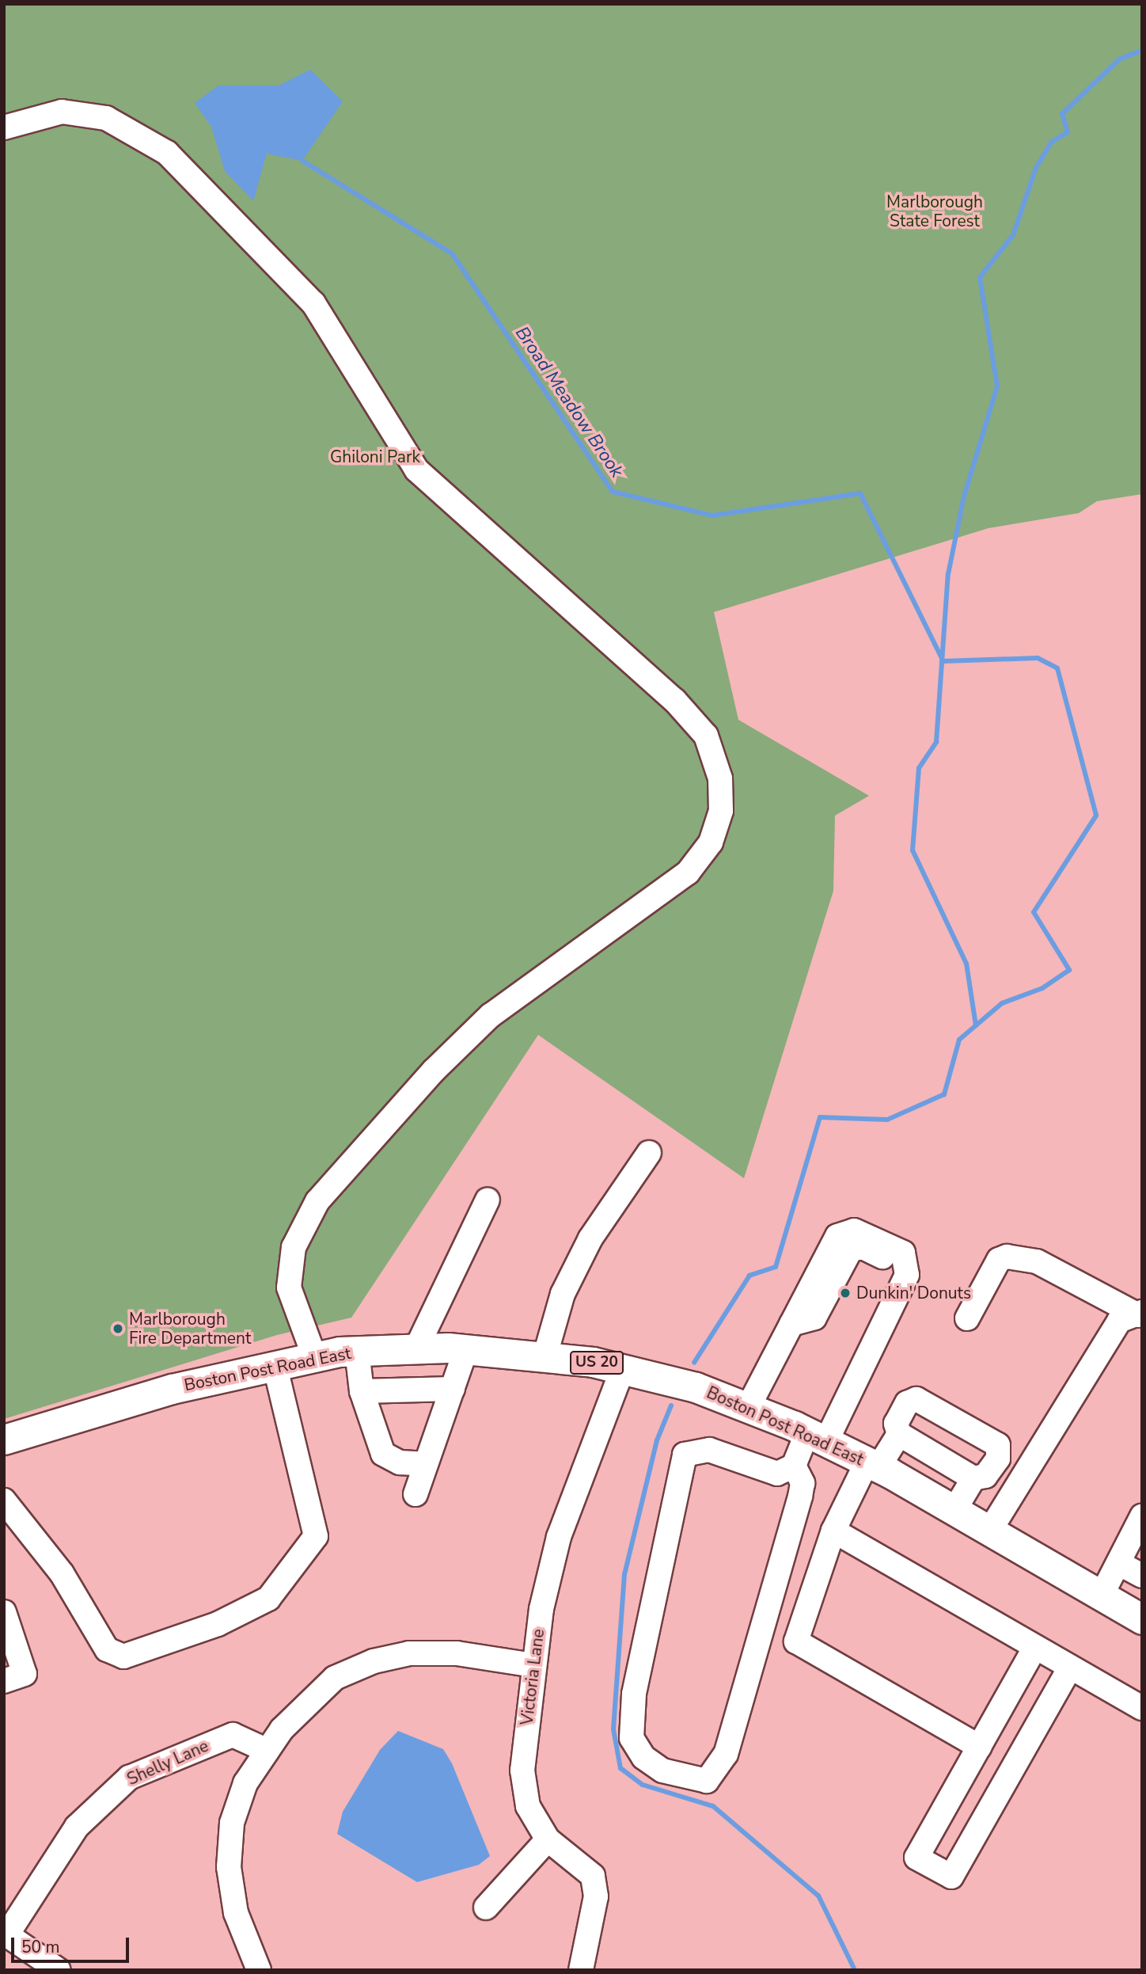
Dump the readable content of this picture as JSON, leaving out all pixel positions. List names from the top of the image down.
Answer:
{
  "streets": {
    "main road": ["US 20", "Boston Post Road East"],
    "street": ["Victoria Lane", "Shelly Lane"]
  },
  "crossings": [
    ["Boston Post Road East", "Victoria Lane"]
  ],
  "water": ["Broad Meadow Brook"],
  "parks": ["Marlborough State Forest", "Ghiloni Park"],
  "places": ["Dunkin' Donuts", "Marlborough Fire Department"],
  "scale_bar": "50 m"
}
